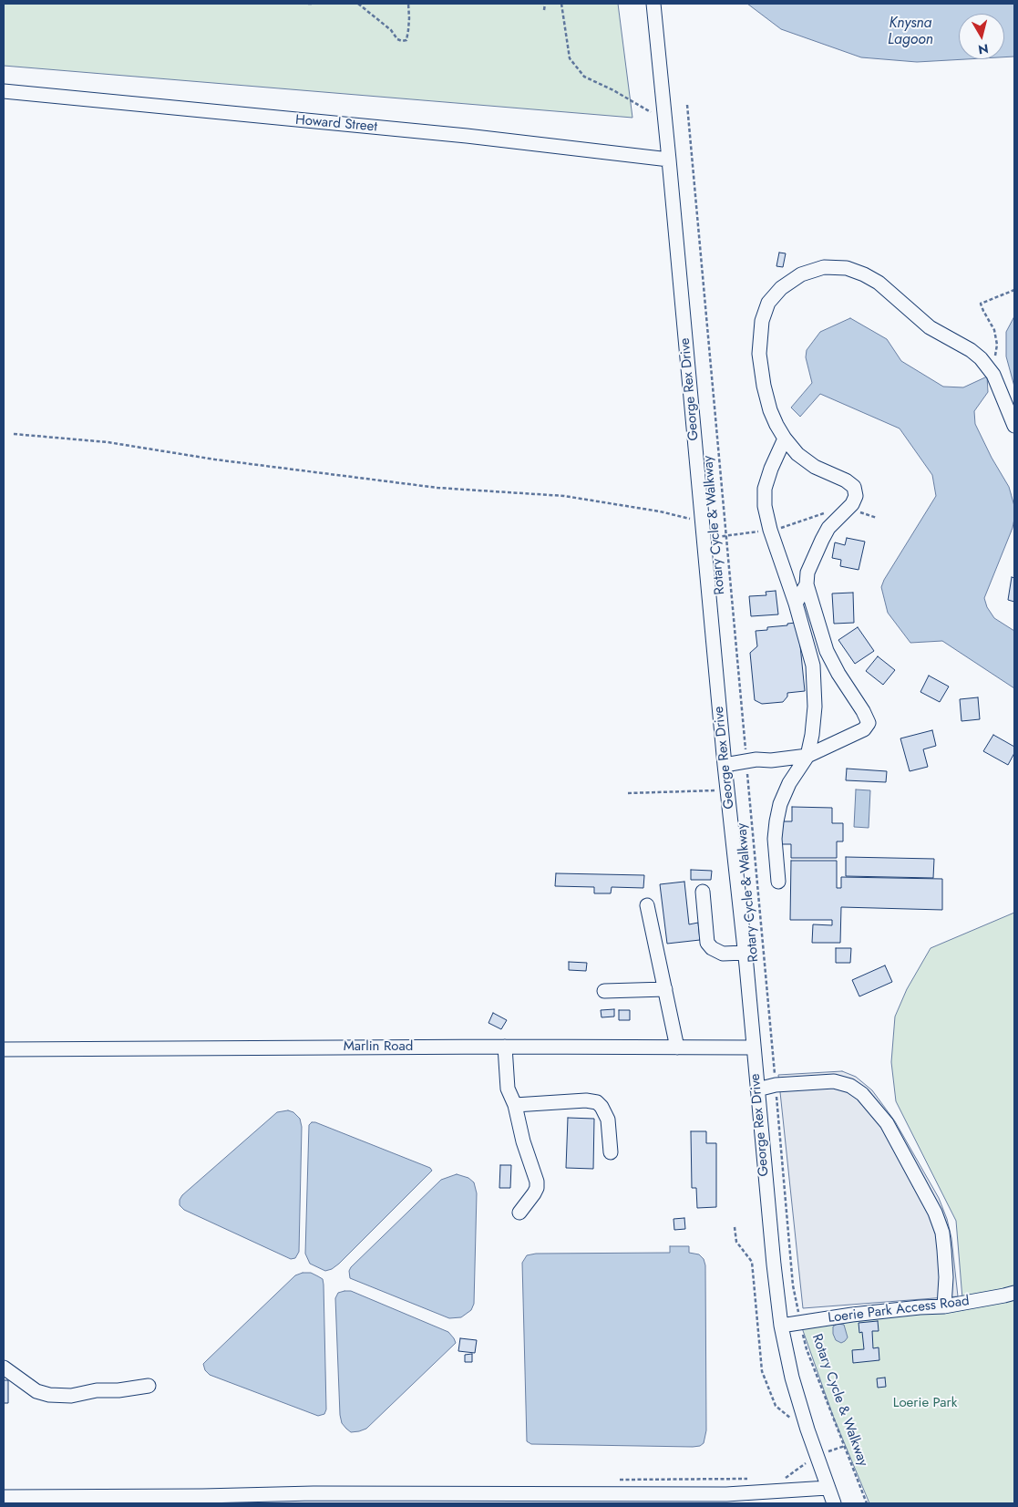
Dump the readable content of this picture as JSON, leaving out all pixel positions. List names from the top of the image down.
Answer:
{
  "streets": {
    "street": [
      "Howard Street",
      "George Rex Drive",
      "Marlin Road",
      "Loerie Park Access Road"
    ],
    "path": ["Rotary Cycle & Walkway"]
  },
  "crossings": [
    ["Howard Street", "George Rex Drive"],
    ["George Rex Drive", "Marlin Road"],
    ["George Rex Drive", "Loerie Park Access Road"],
    ["Rotary Cycle & Walkway", "Loerie Park Access Road"]
  ],
  "water": ["Knysna Lagoon"],
  "parks": ["Loerie Park"],
  "north": "bottom"
}
